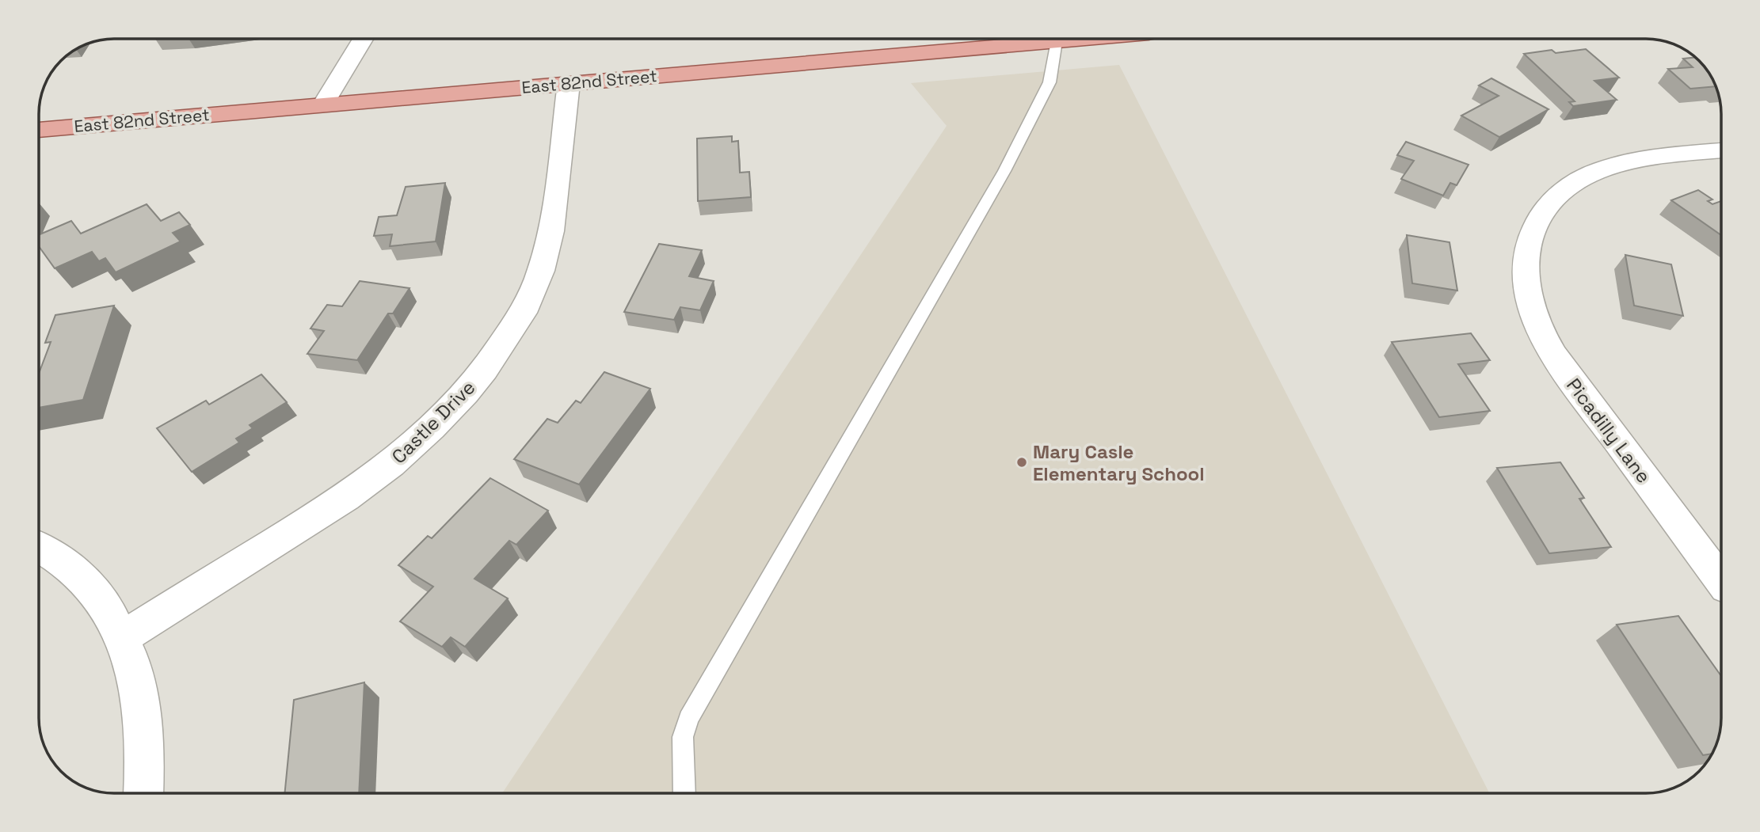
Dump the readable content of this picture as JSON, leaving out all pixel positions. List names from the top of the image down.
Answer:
{
  "streets": {
    "main road": ["East 82nd Street"],
    "street": ["Castle Drive", "Picadilly Lane"]
  },
  "crossings": [
    ["East 82nd Street", "Castle Drive"]
  ],
  "places": ["Mary Casle Elementary School"]
}
